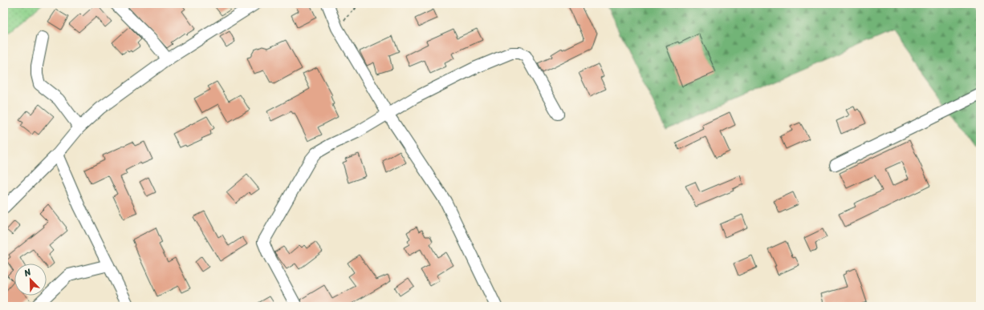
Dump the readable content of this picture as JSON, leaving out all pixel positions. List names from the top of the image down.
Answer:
{
  "north": "top left"
}
